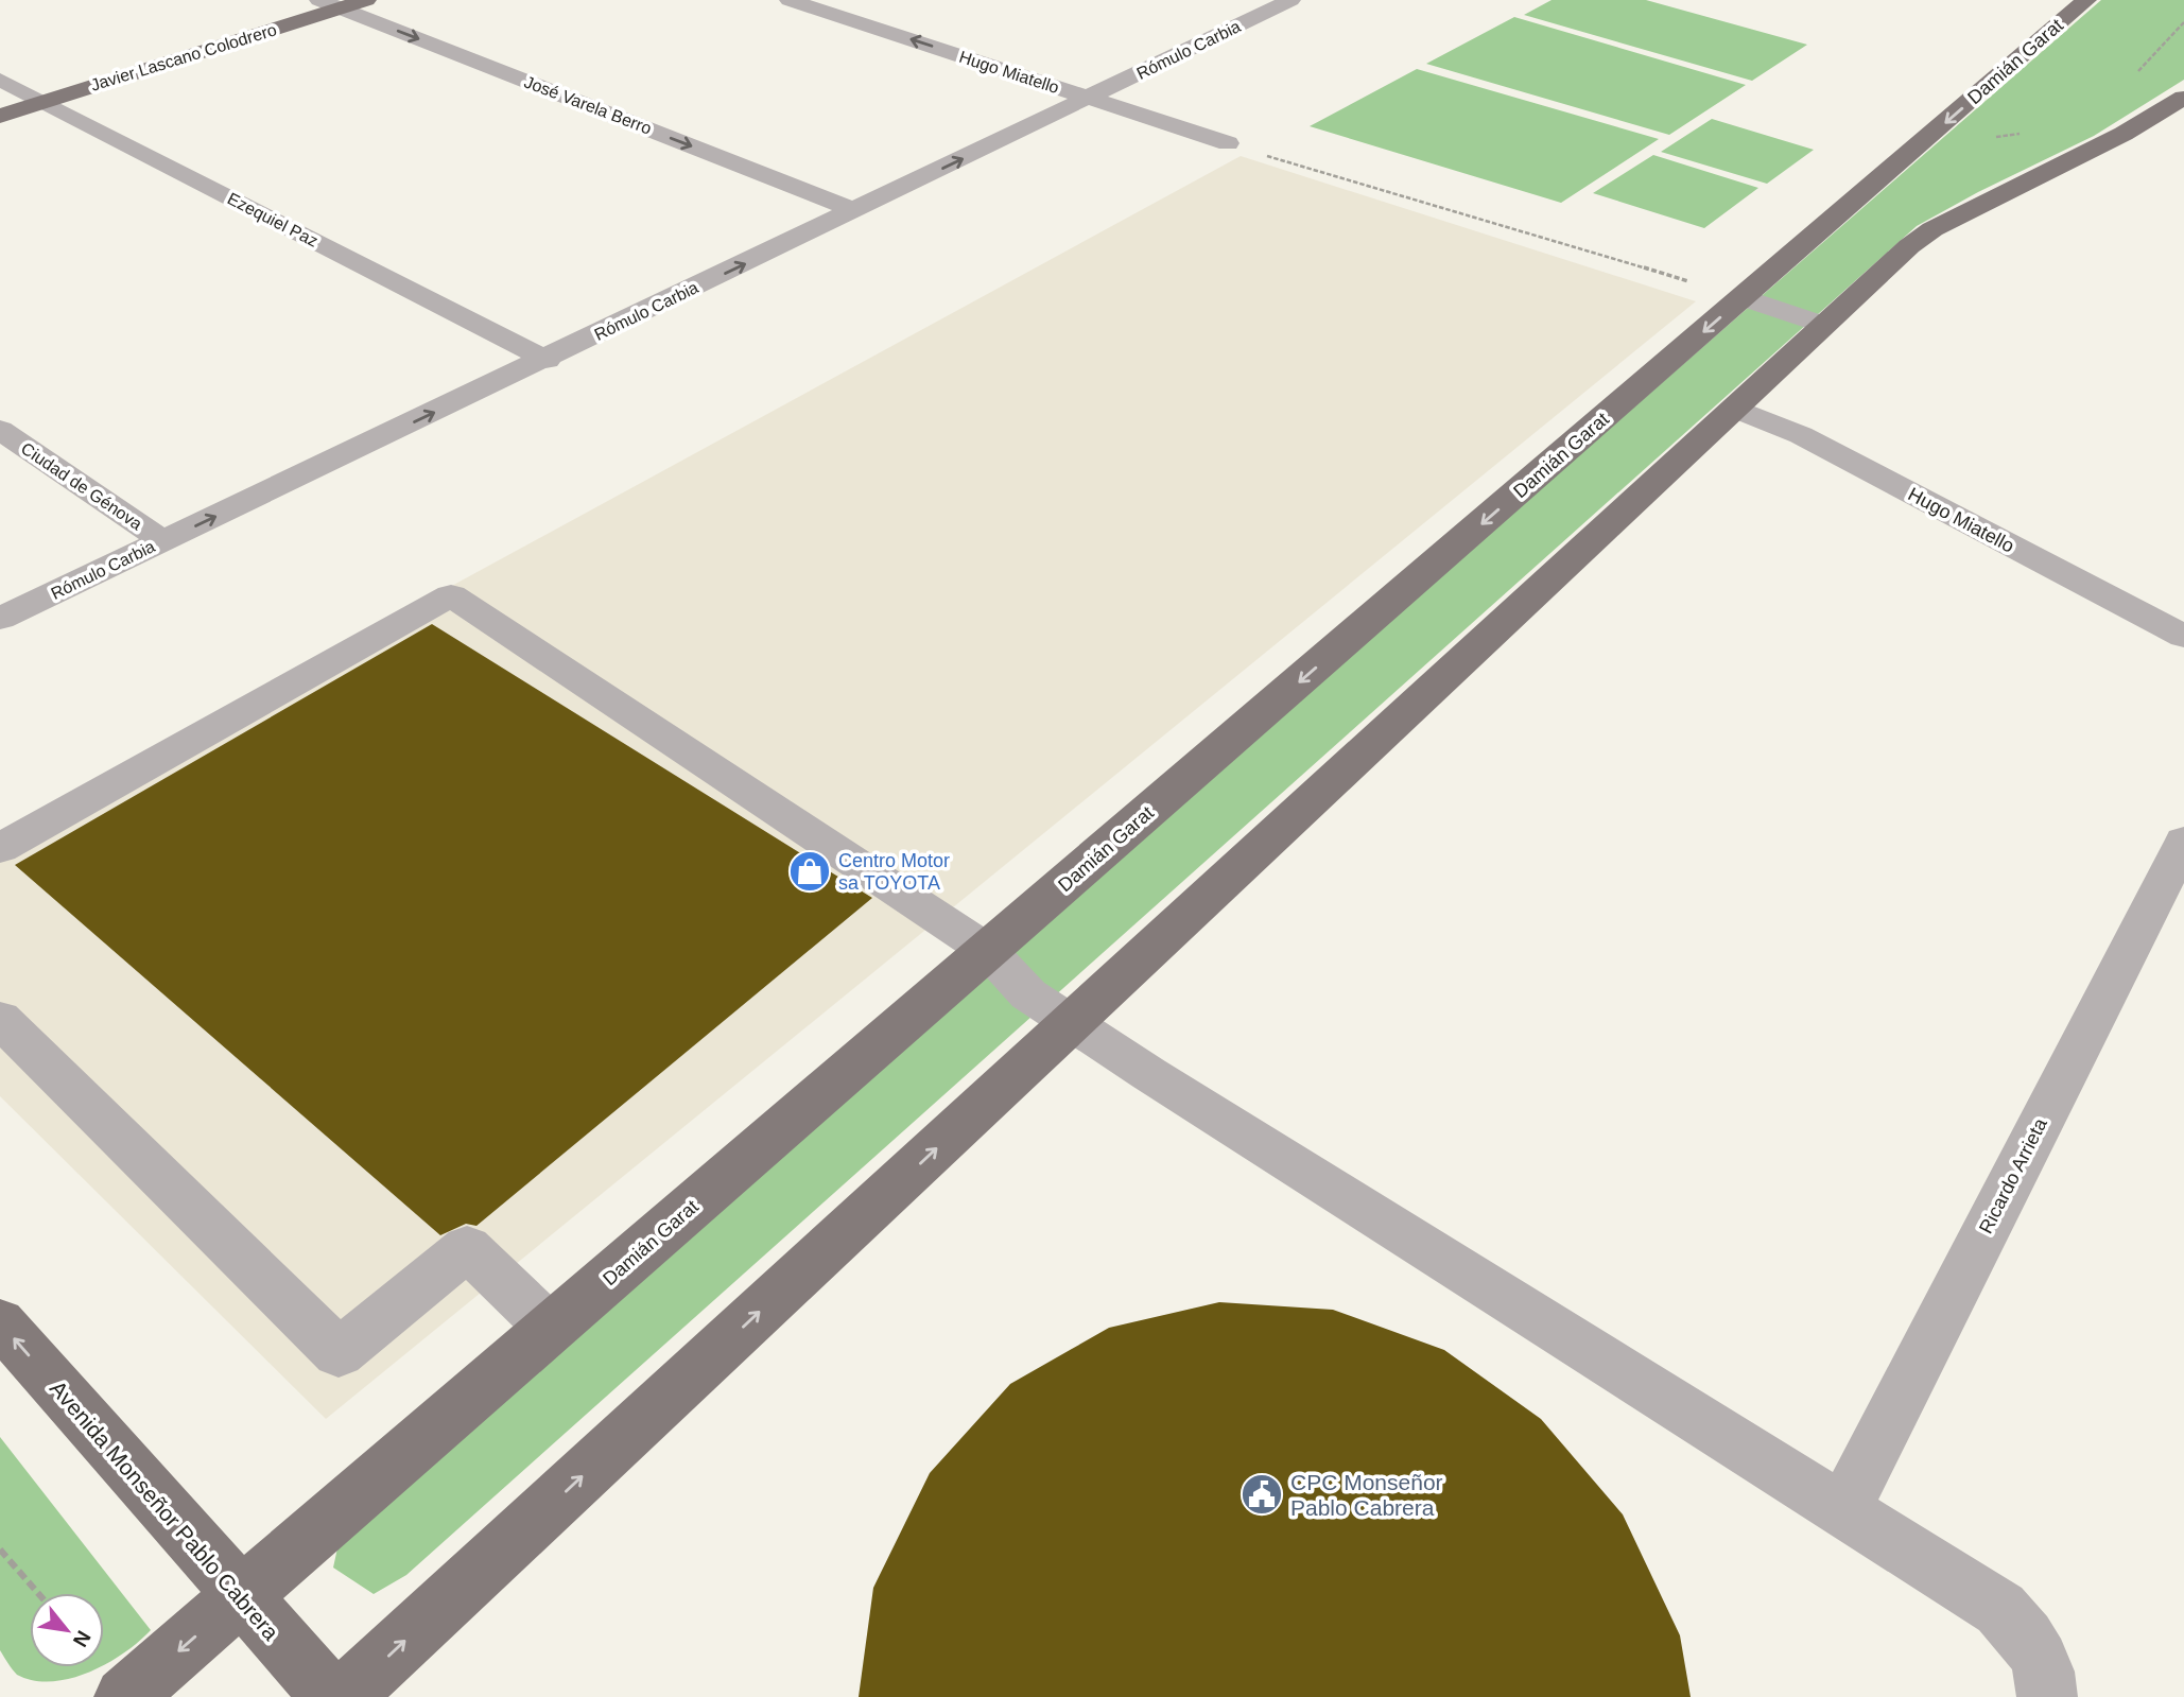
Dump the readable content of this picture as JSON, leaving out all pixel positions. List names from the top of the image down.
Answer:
{
  "streets": {
    "main road": ["Javier Lascano Colodrero", "Damián Garat", "Avenida Monseñor Pablo Cabrera"],
    "street": [
      "Rómulo Carbia",
      "Hugo Miatello",
      "José Varela Berro",
      "Ezequiel Paz",
      "Ciudad de Génova",
      "Ricardo Arrieta"
    ]
  },
  "crossings": [
    ["Rómulo Carbia", "Hugo Miatello"],
    ["Rómulo Carbia", "José Varela Berro"],
    ["Rómulo Carbia", "Ezequiel Paz"],
    ["Rómulo Carbia", "Ciudad de Génova"],
    ["Javier Lascano Colodrero", "José Varela Berro"],
    ["Javier Lascano Colodrero", "Ezequiel Paz"],
    ["Damián Garat", "Avenida Monseñor Pablo Cabrera"]
  ],
  "one_way": ["Rómulo Carbia", "José Varela Berro", "Avenida Monseñor Pablo Cabrera"],
  "places": {
    "shop": ["Centro Motor sa TOYOTA"],
    "public building": ["CPC Monseñor Pablo Cabrera"]
  },
  "north": "bottom right"
}
